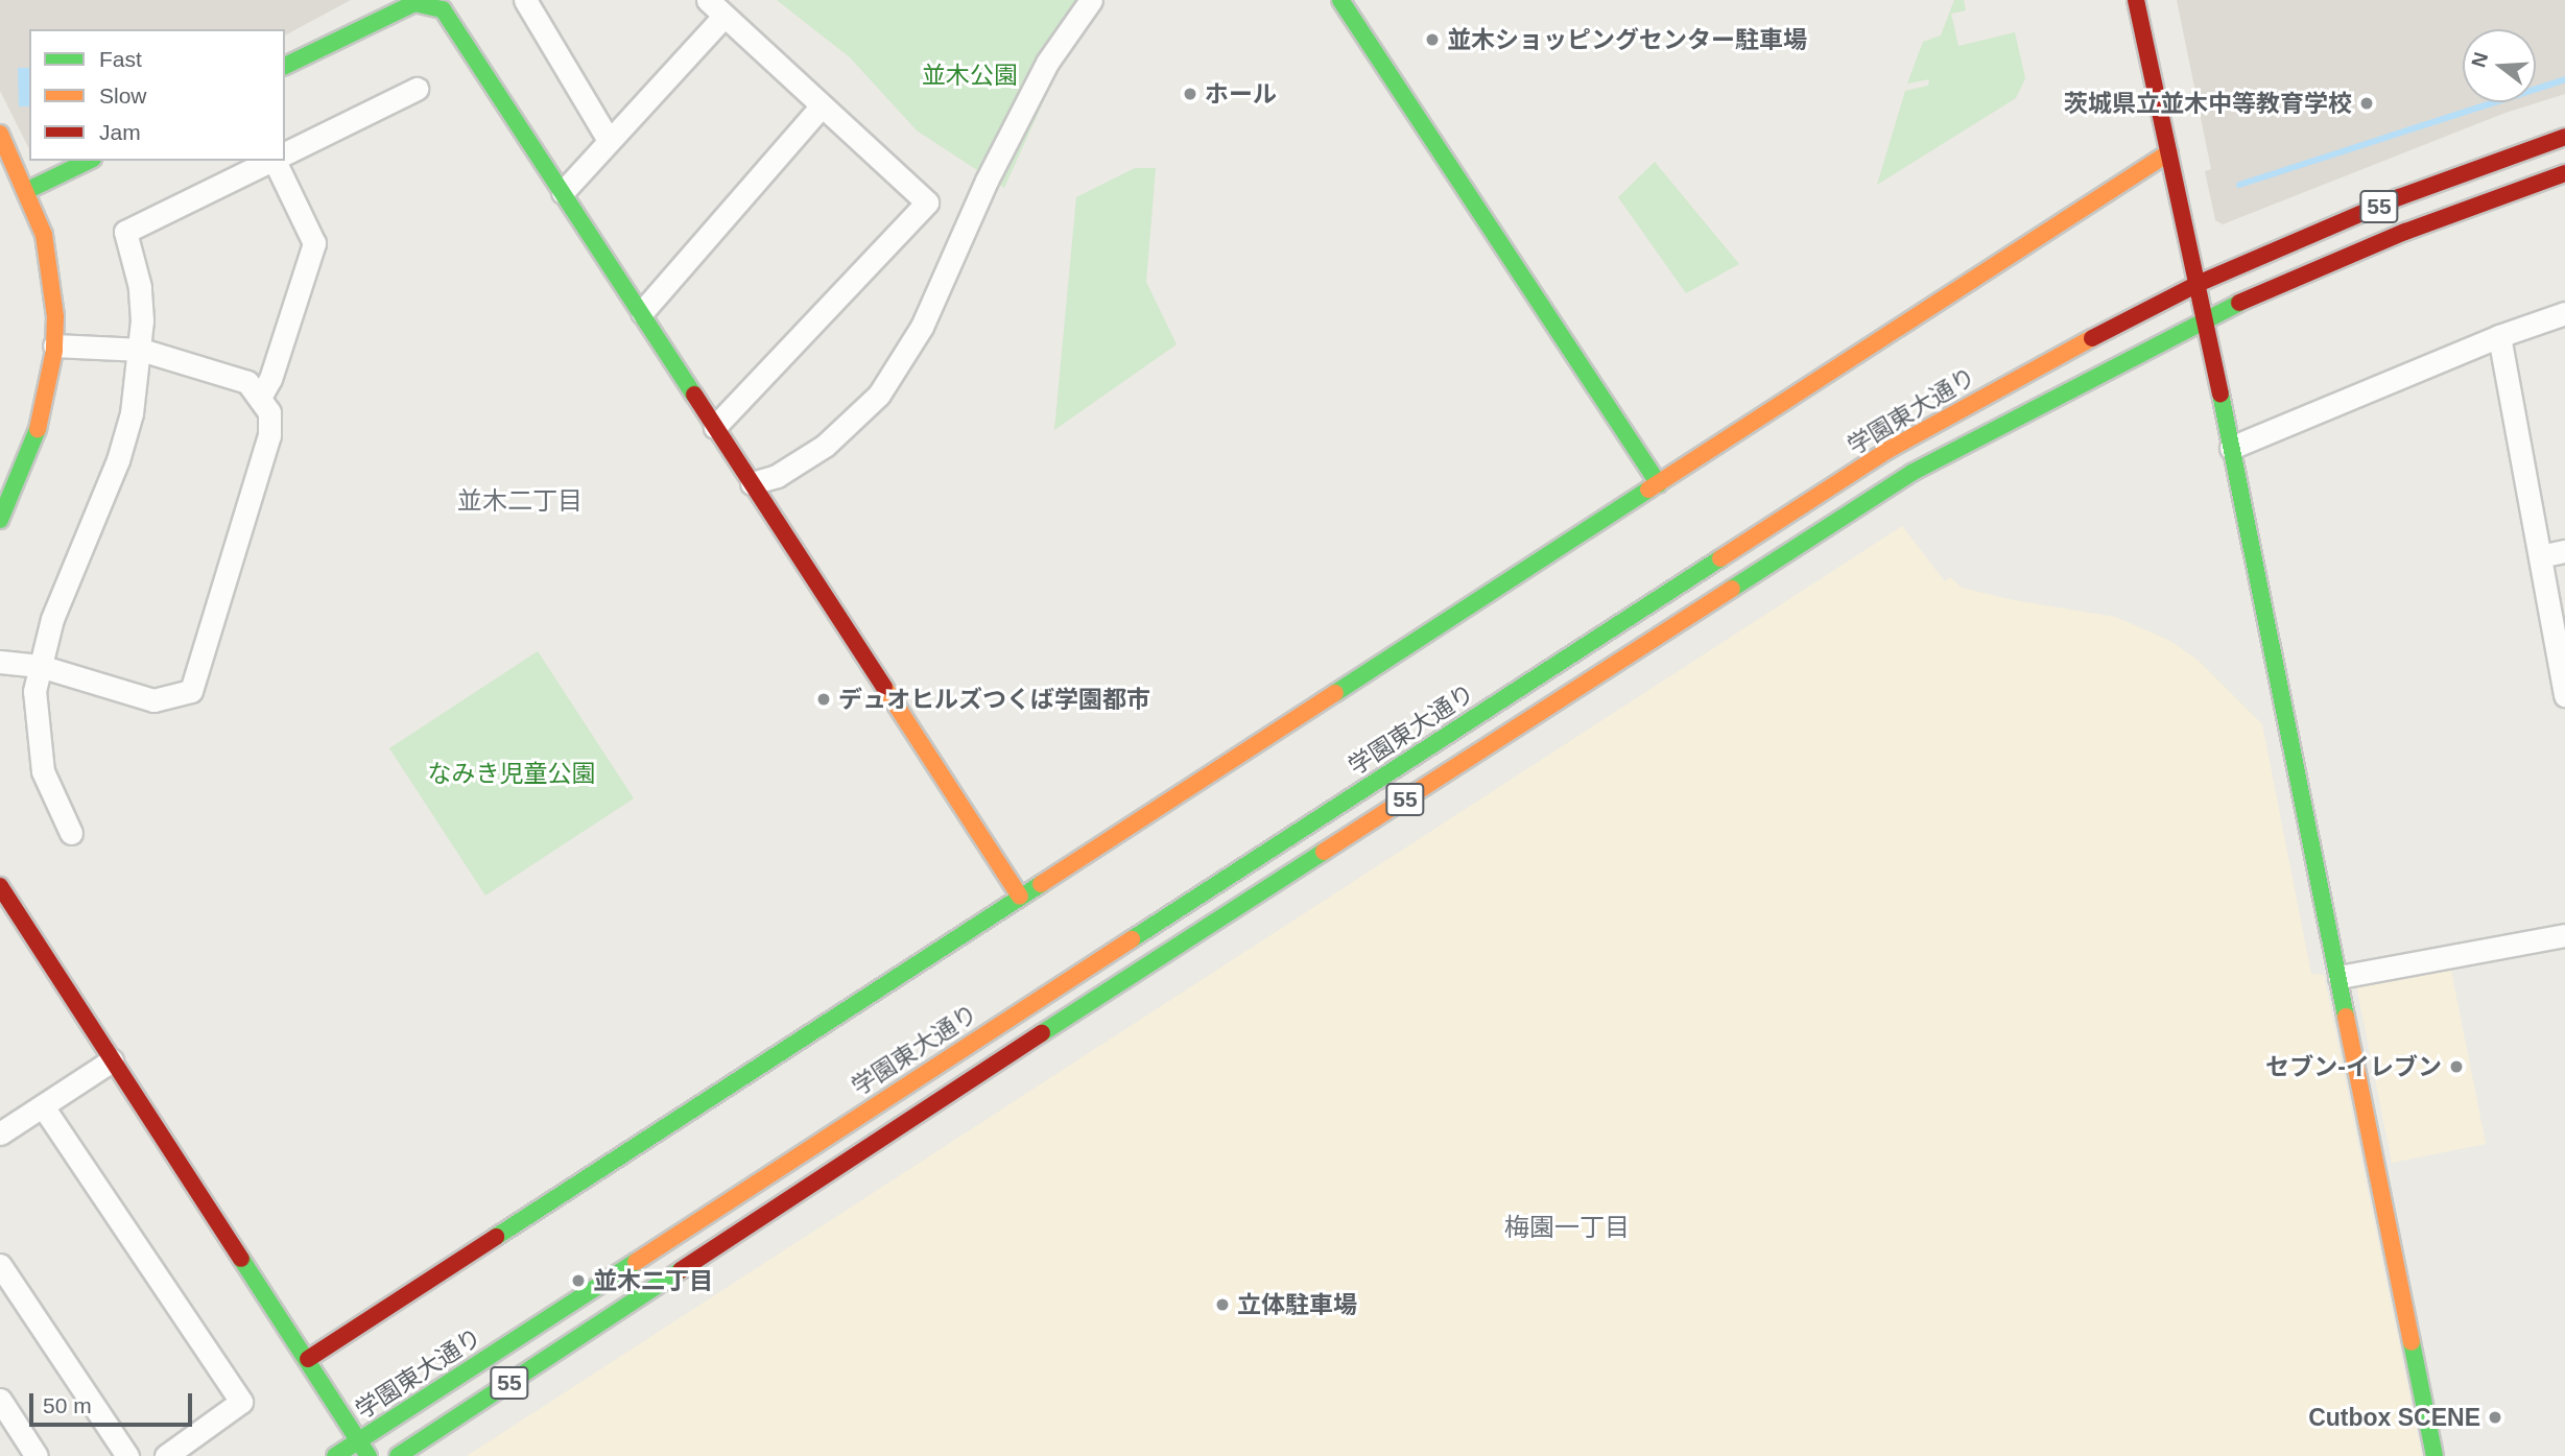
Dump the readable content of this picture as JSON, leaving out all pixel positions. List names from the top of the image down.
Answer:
{
  "streets": {
    "street": ["55", "学園東大通り"]
  },
  "districts": ["並木二丁目", "梅園一丁目"],
  "parks": ["並木公園", "なみき児童公園"],
  "places": [
    "並木ショッピングセンター駐車場",
    "ホール",
    "茨城県立並木中等教育学校",
    "デュオヒルズつくば学園都市",
    "セブン-イレブン",
    "並木二丁目",
    "立体駐車場",
    "Cutbox SCENE"
  ],
  "legend": ["Fast", "Slow", "Jam"],
  "scale_bar": "50 m",
  "north": "left"
}
